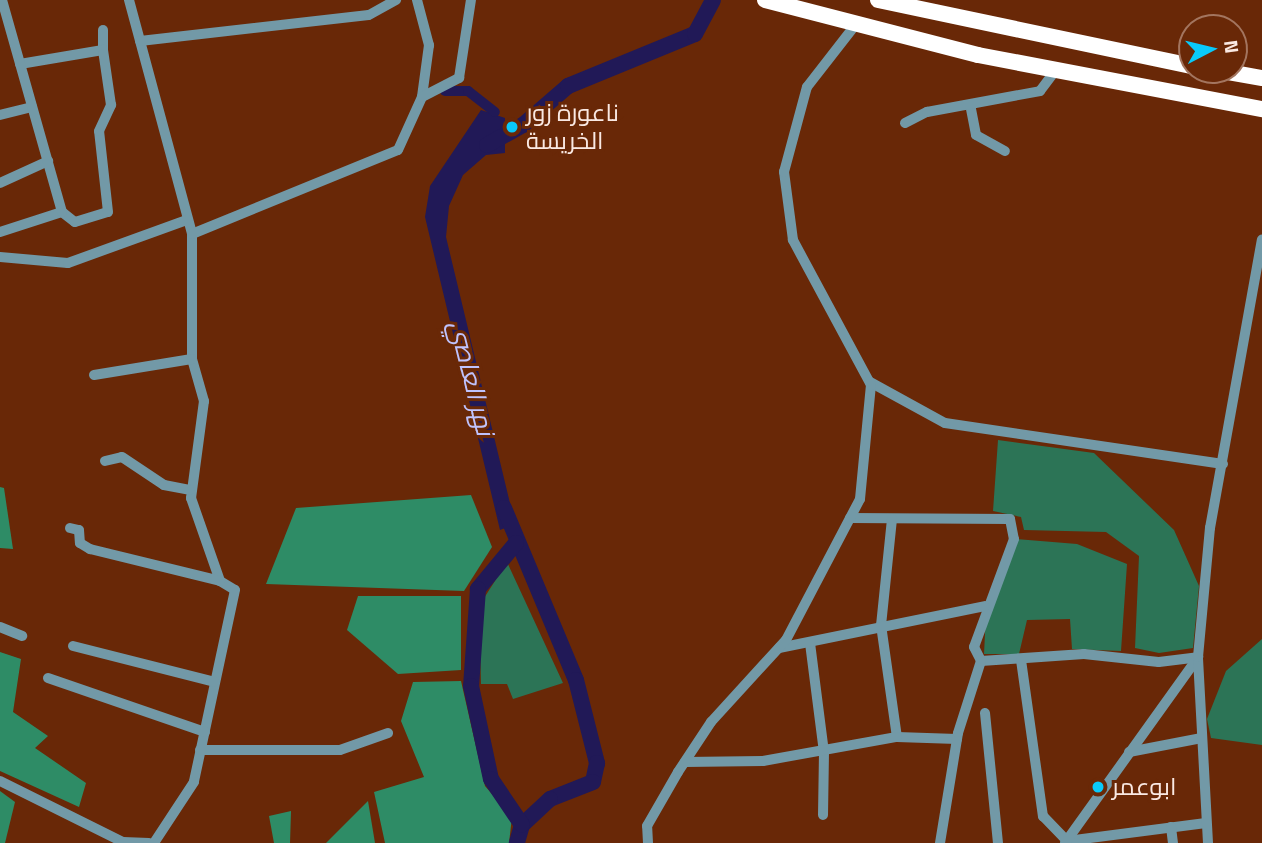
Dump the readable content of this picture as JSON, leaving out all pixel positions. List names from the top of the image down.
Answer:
{
  "water": ["نهر العاصي"],
  "places": ["ناعورة زور الخريسة", "ابوعمر"],
  "north": "right"
}
